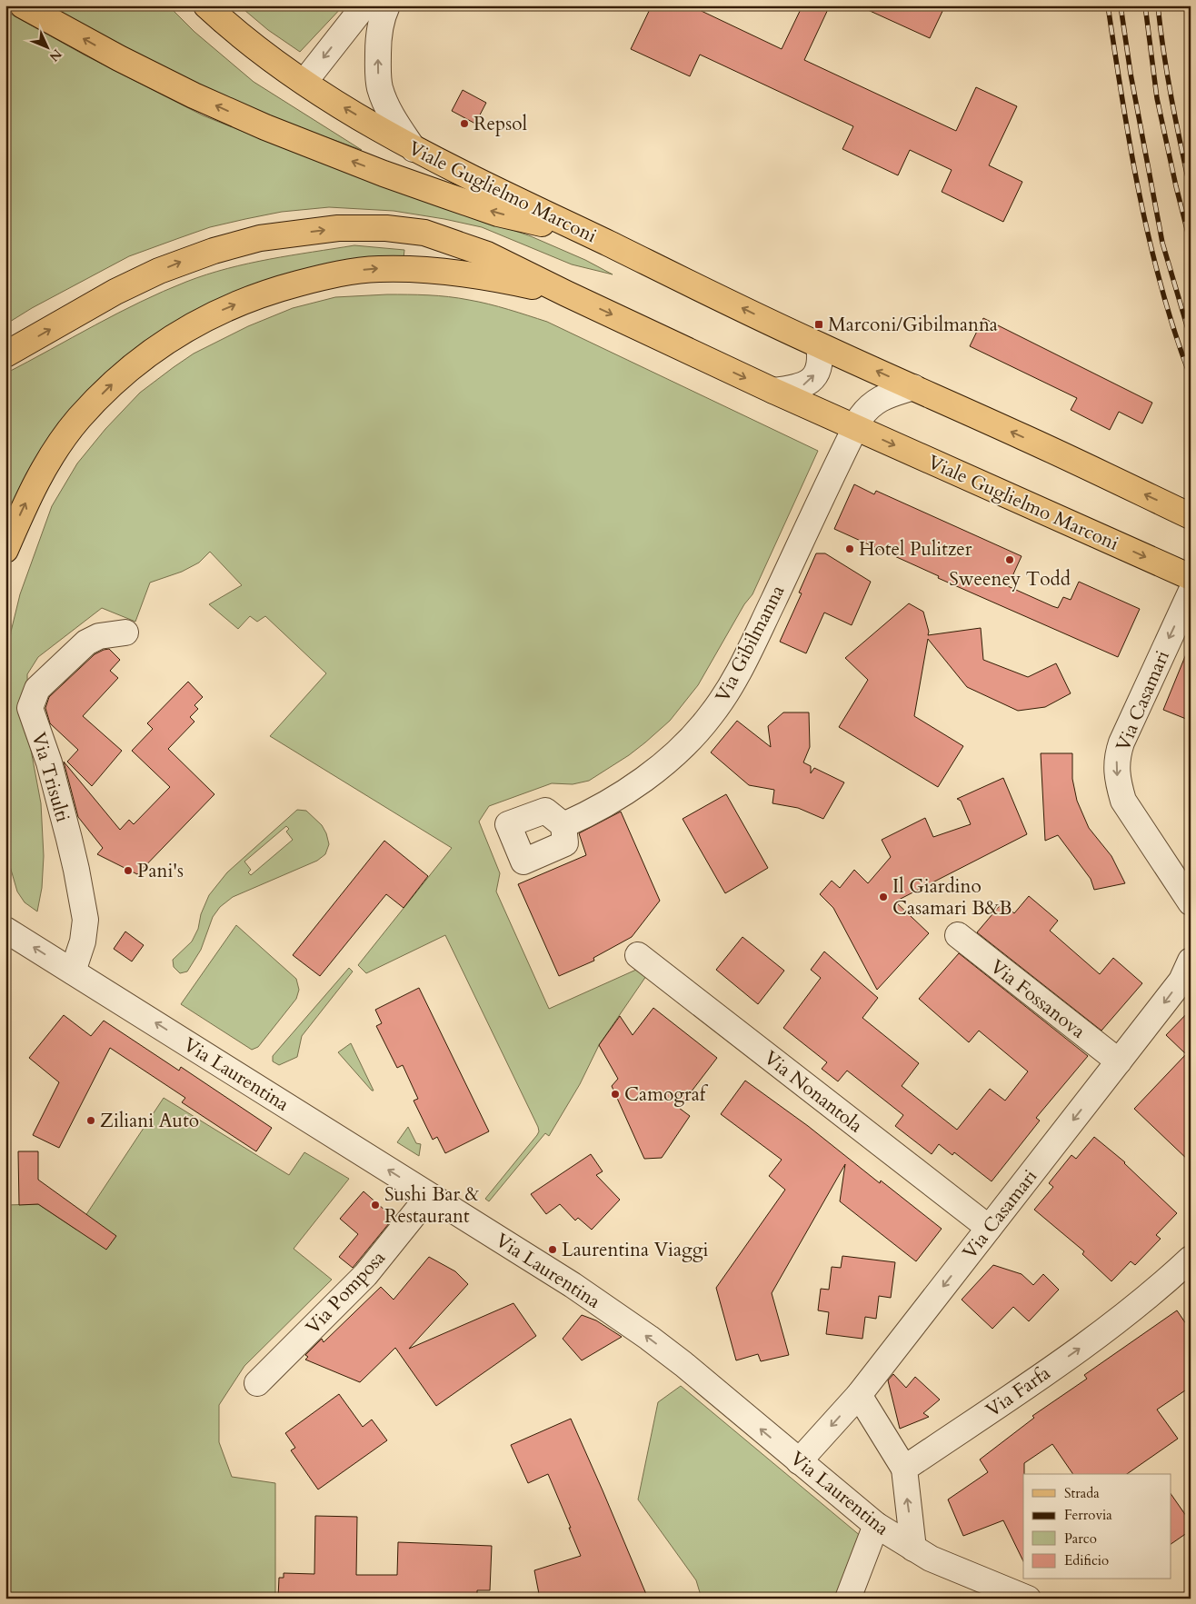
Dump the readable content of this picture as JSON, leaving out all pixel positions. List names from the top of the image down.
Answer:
{
  "streets": {
    "main road": ["Viale Guglielmo Marconi"],
    "street": [
      "Via Gibilmanna",
      "Via Casamari",
      "Via Trisulti",
      "Via Fossanova",
      "Via Laurentina",
      "Via Nonantola",
      "Via Pomposa",
      "Via Farfa"
    ]
  },
  "crossings": [
    ["Viale Guglielmo Marconi", "Via Gibilmanna"],
    ["Via Casamari", "Via Fossanova"],
    ["Via Casamari", "Via Laurentina"],
    ["Via Casamari", "Via Nonantola"],
    ["Via Trisulti", "Via Laurentina"],
    ["Via Laurentina", "Via Pomposa"]
  ],
  "one_way": ["Via Casamari", "Via Laurentina", "Via Farfa"],
  "places": {
    "other": [
      "Repsol",
      "Hotel Pulitzer",
      "Sweeney Todd",
      "Pani's",
      "Il Giardino Casamari B&B",
      "Camograf",
      "Ziliani Auto",
      "Sushi Bar & Restaurant",
      "Laurentina Viaggi"
    ],
    "transit": ["Marconi/Gibilmanna"]
  },
  "legend": [
    "Strada",
    "Ferrovia",
    "Parco",
    "Edificio"
  ],
  "north": "bottom right"
}
